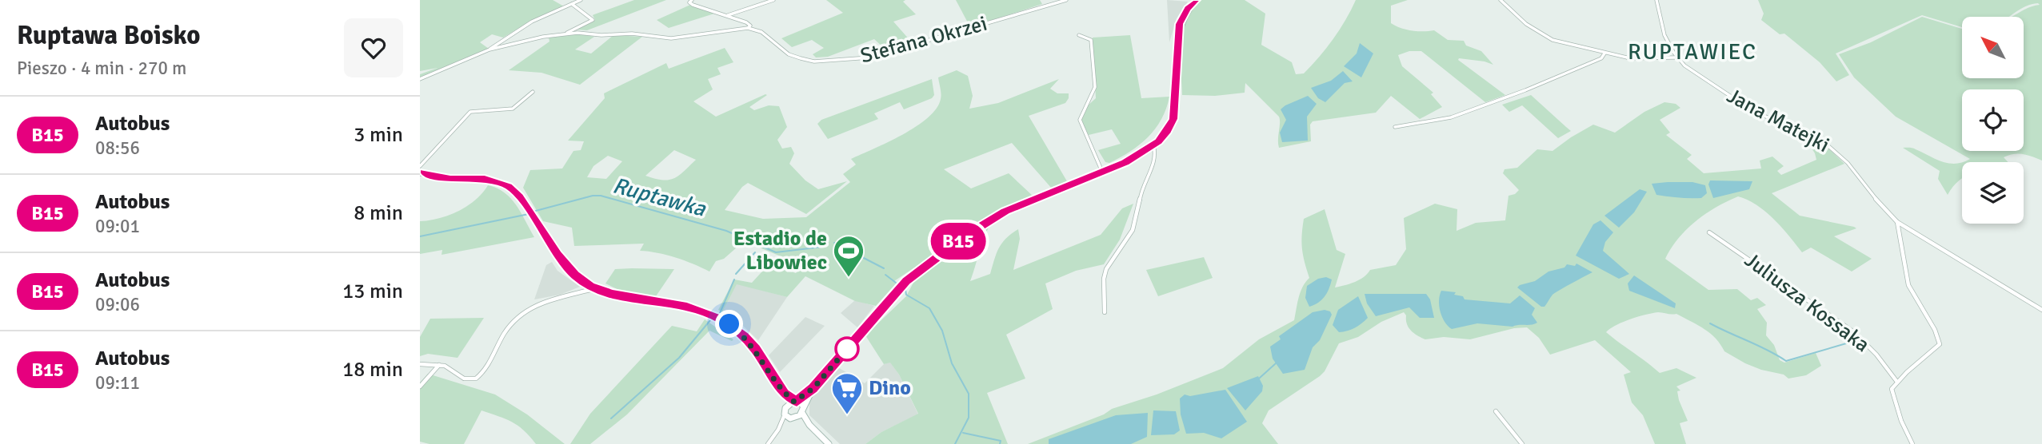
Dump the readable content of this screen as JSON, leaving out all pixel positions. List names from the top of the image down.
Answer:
{
  "streets": {
    "street": ["Stefana Okrzei", "Jana Matejki", "Juliusza Kossaka"]
  },
  "districts": ["RUPTAWIEC"],
  "water": ["Ruptawka"],
  "places": {
    "sports": ["Estadio de Libowiec"],
    "supermarket": ["Dino"]
  },
  "lines": ["bus line B15"],
  "north": "top left",
  "page": {
    "heading": ["Ruptawa Boisko", "Pieszo · 4 min · 270 m"],
    "on_map": "B15",
    "list": [
      {
        "mark": "B15",
        "name": "Autobus",
        "note": "08:56",
        "value": "3 min"
      },
      {
        "mark": "B15",
        "name": "Autobus",
        "note": "09:01",
        "value": "8 min"
      },
      {
        "mark": "B15",
        "name": "Autobus",
        "note": "09:06",
        "value": "13 min"
      },
      {
        "mark": "B15",
        "name": "Autobus",
        "note": "09:11",
        "value": "18 min"
      }
    ]
  }
}
